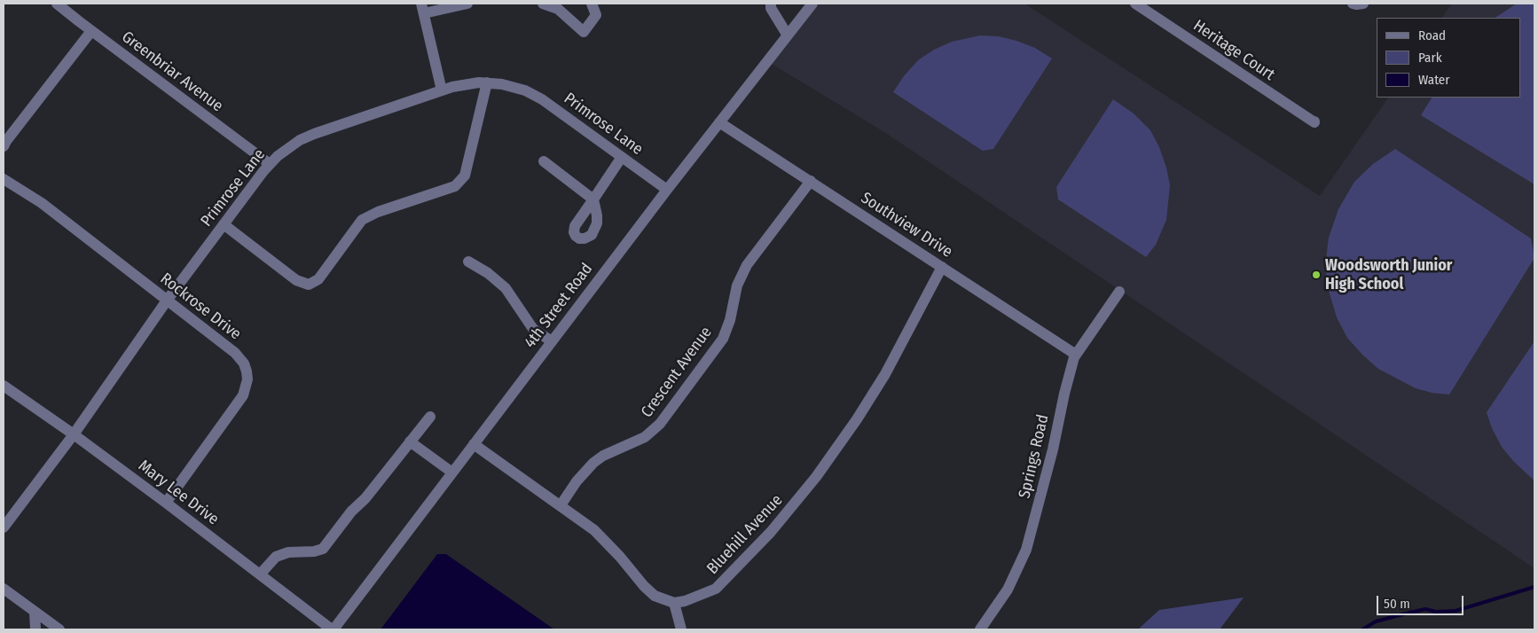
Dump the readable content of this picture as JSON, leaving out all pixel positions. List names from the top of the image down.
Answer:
{
  "streets": {
    "street": [
      "Heritage Court",
      "Greenbriar Avenue",
      "Primrose Lane",
      "Southview Drive",
      "4th Street Road",
      "Rockrose Drive",
      "Crescent Avenue",
      "Springs Road",
      "Mary Lee Drive",
      "Bluehill Avenue"
    ]
  },
  "crossings": [
    ["Greenbriar Avenue", "Primrose Lane"],
    ["Primrose Lane", "4th Street Road"],
    ["Primrose Lane", "Rockrose Drive"],
    ["Primrose Lane", "Mary Lee Drive"],
    ["Southview Drive", "4th Street Road"],
    ["Southview Drive", "Crescent Avenue"],
    ["Southview Drive", "Springs Road"],
    ["Southview Drive", "Bluehill Avenue"],
    ["4th Street Road", "Mary Lee Drive"],
    ["Rockrose Drive", "Mary Lee Drive"]
  ],
  "places": ["Woodsworth Junior High School"],
  "legend": ["Road", "Park", "Water"],
  "scale_bar": "50 m"
}
